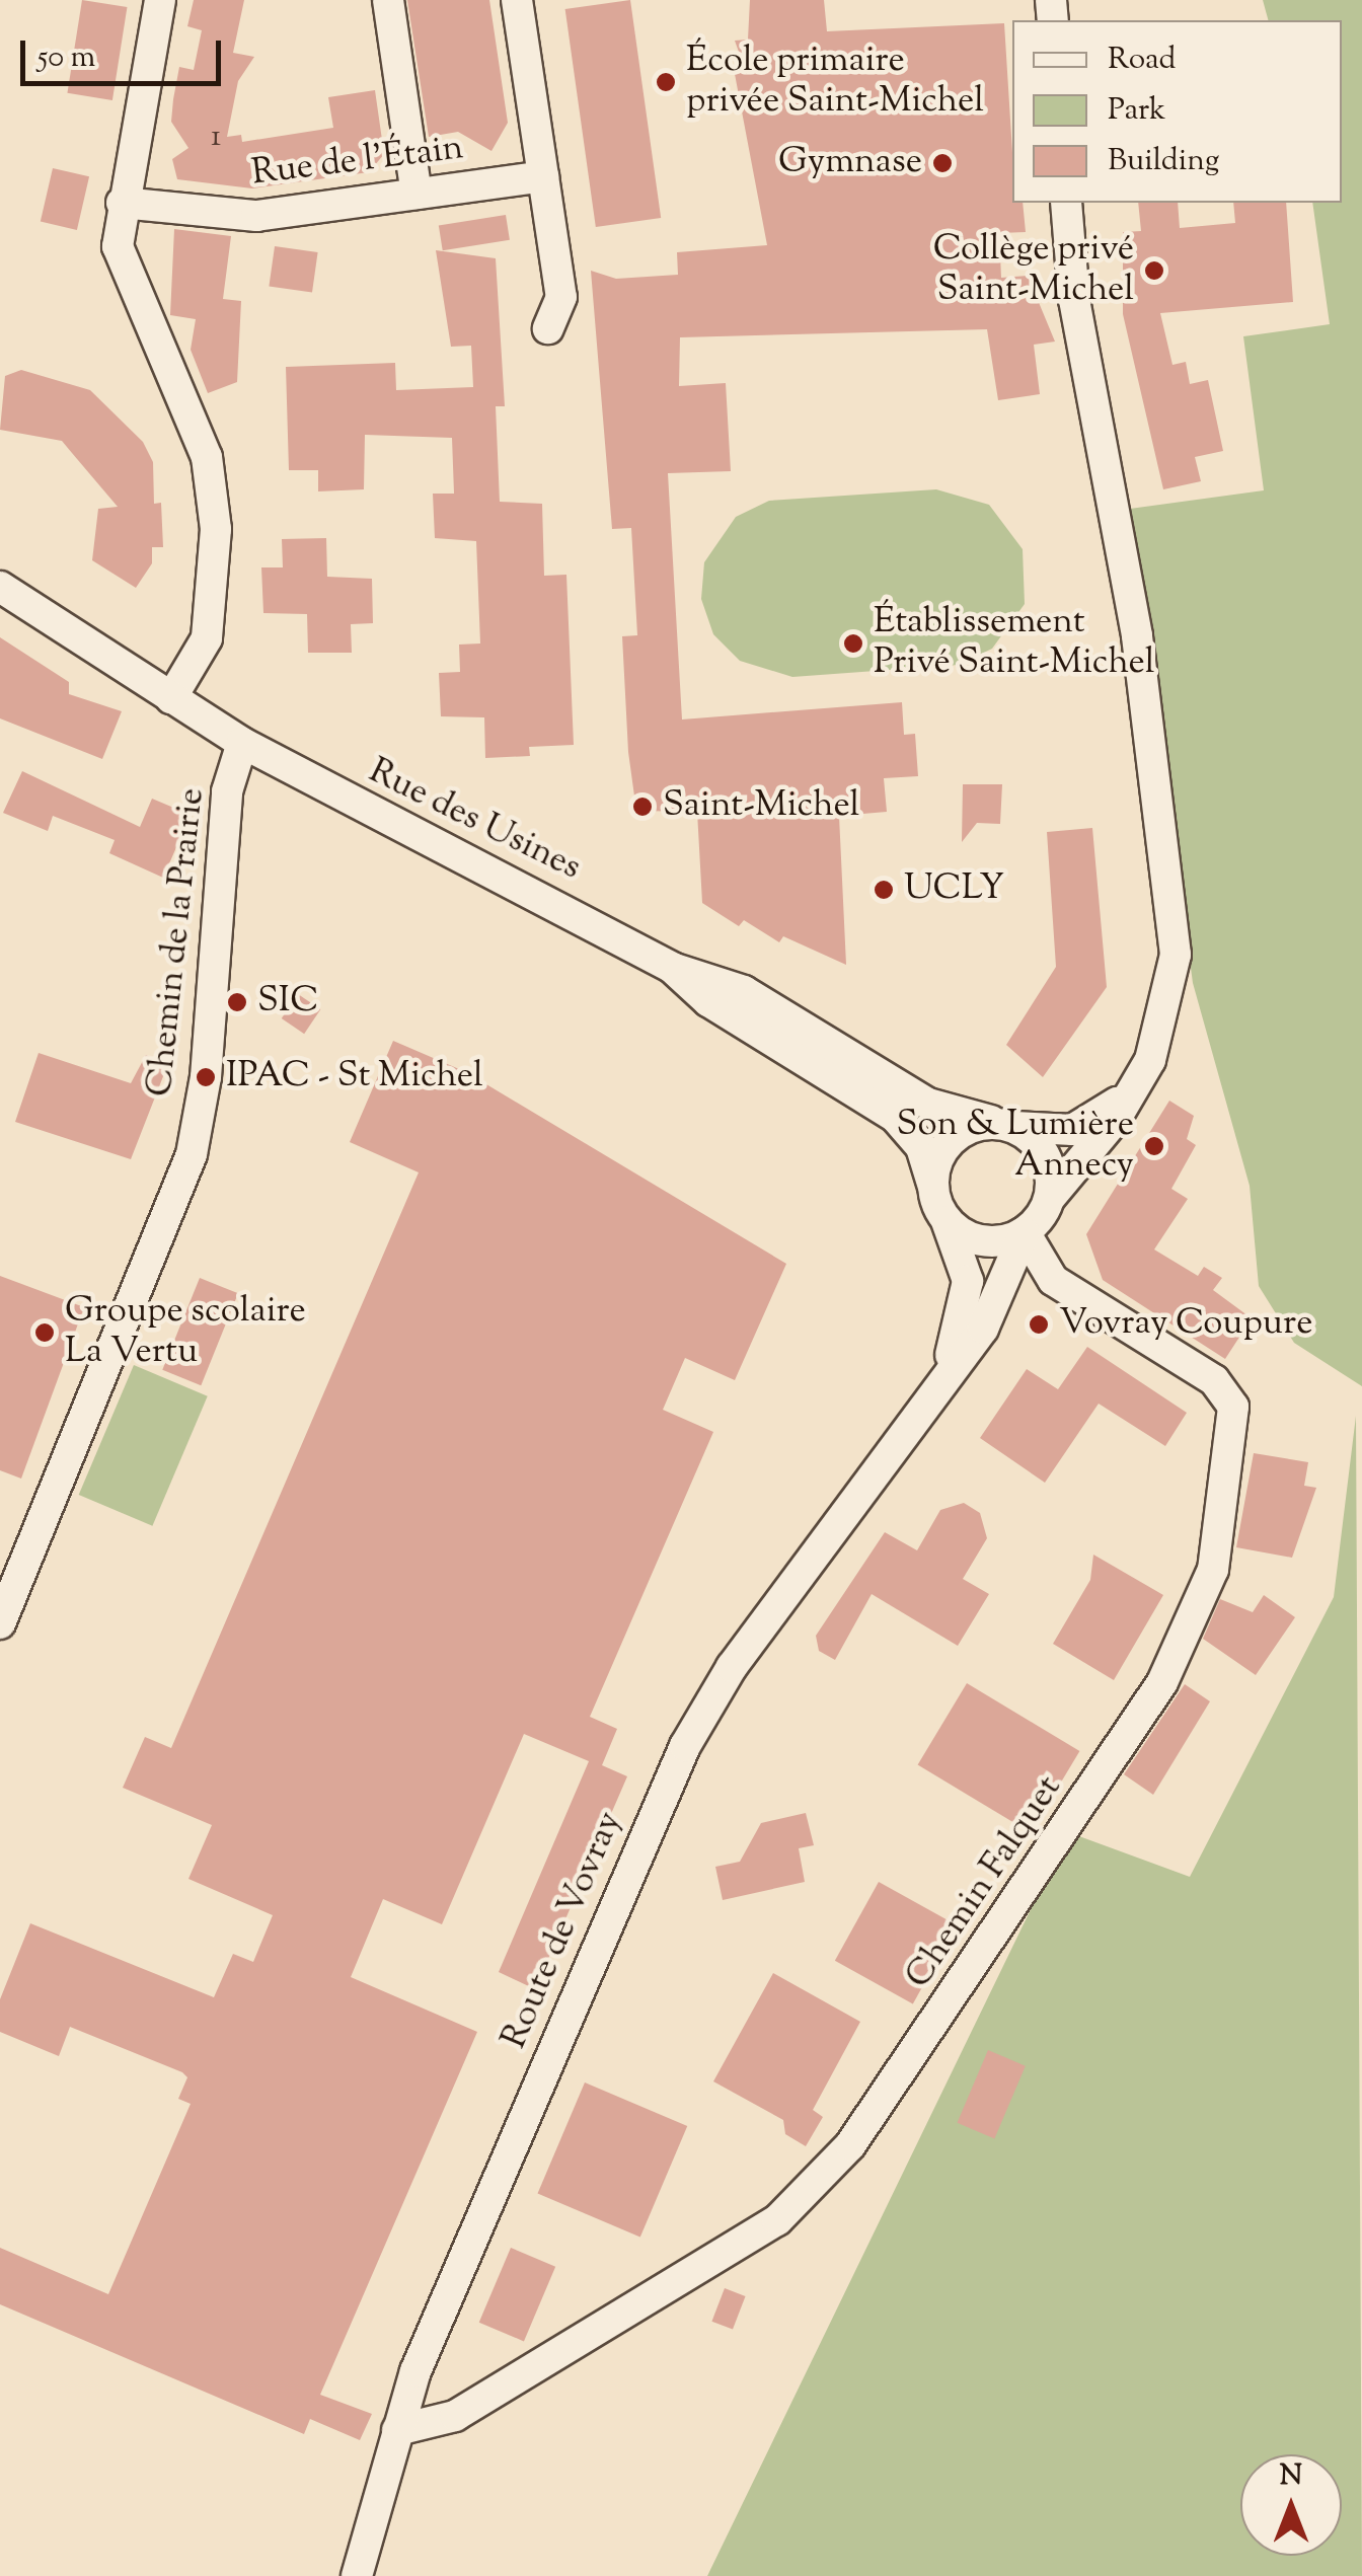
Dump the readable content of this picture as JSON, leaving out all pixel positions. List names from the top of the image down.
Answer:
{
  "streets": {
    "street": [
      "Rue de l'Étain",
      "Rue des Usines",
      "Chemin de la Prairie",
      "Chemin Falquet",
      "Route de Vovray"
    ]
  },
  "crossings": [
    ["Rue des Usines", "Chemin de la Prairie"],
    ["Rue des Usines", "Chemin Falquet"],
    ["Rue des Usines", "Route de Vovray"],
    ["Chemin Falquet", "Route de Vovray"]
  ],
  "places": [
    "École primaire privée Saint-Michel",
    "Gymnase",
    "Collège privé Saint-Michel",
    "Établissement Privé Saint-Michel",
    "Saint-Michel",
    "UCLY",
    "SIC",
    "IPAC - St Michel",
    "Son & Lumière Annecy",
    "Vovray Coupure",
    "Groupe scolaire La Vertu"
  ],
  "house_numbers": ["1"],
  "legend": ["Road", "Park", "Building"],
  "scale_bar": "50 m",
  "north": "top"
}
